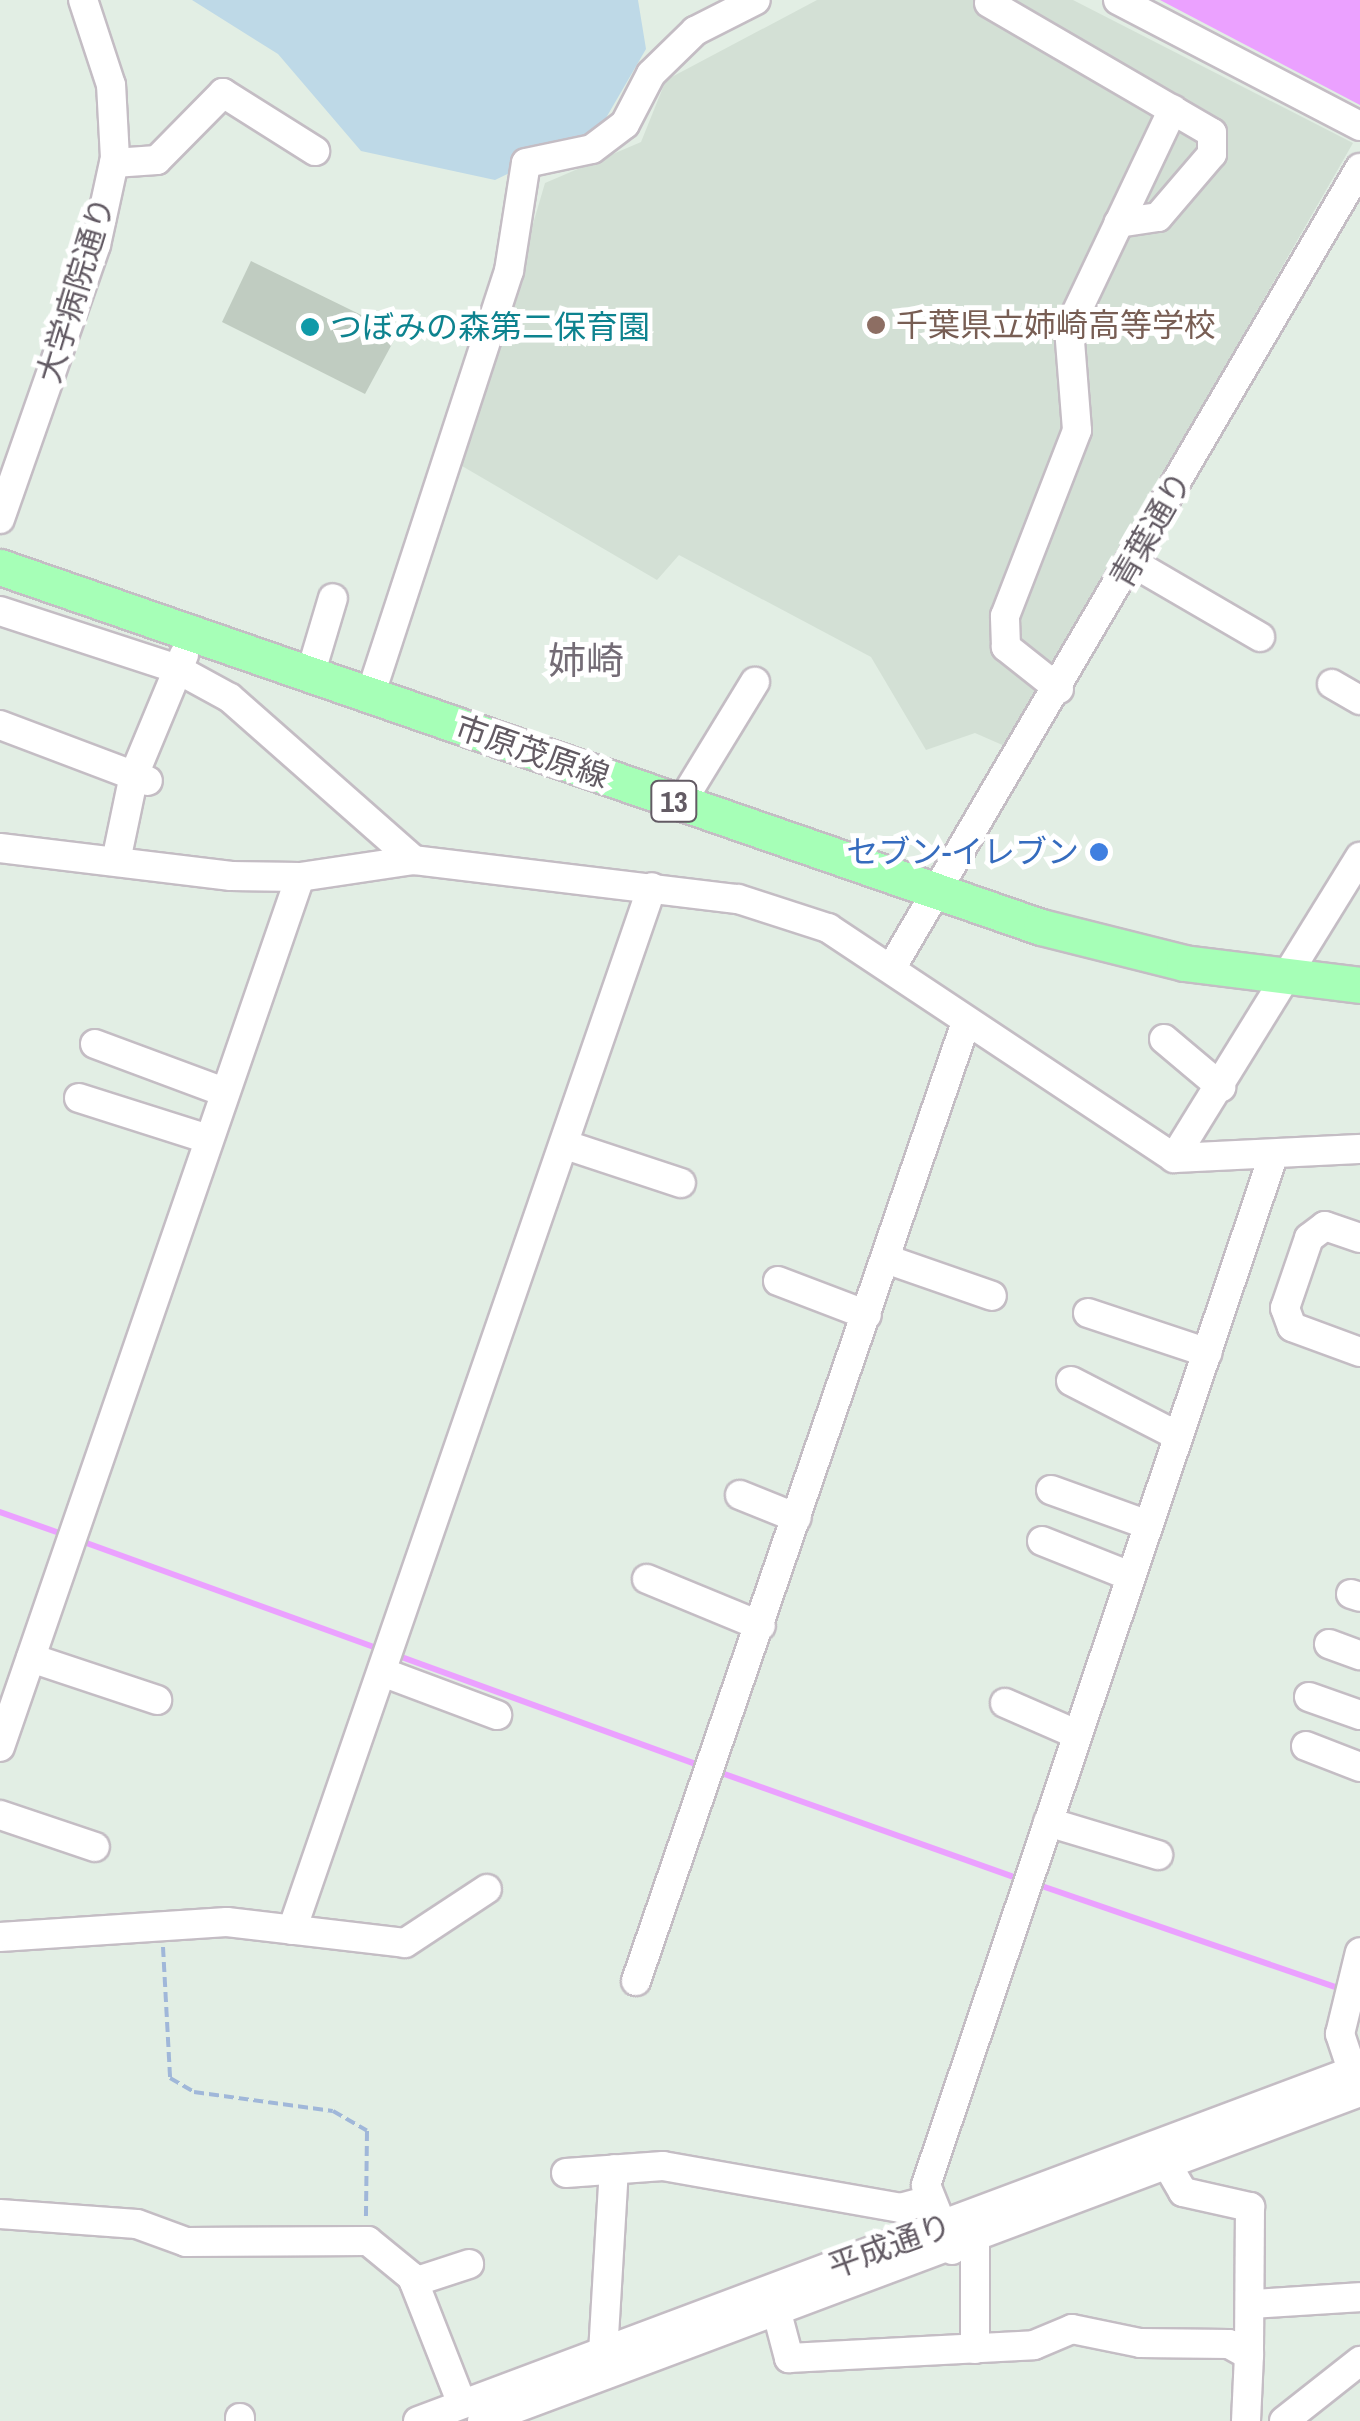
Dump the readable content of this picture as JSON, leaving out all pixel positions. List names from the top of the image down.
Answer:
{
  "streets": {
    "main road": ["市原茂原線", "13"],
    "street": ["大学病院通り", "青葉通り", "平成通り"]
  },
  "crossings": [
    ["青葉通り", "市原茂原線"]
  ],
  "districts": ["姉崎"],
  "places": ["千葉県立姉崎高等学校", "つぼみの森第二保育園", "セブン-イレブン"]
}
